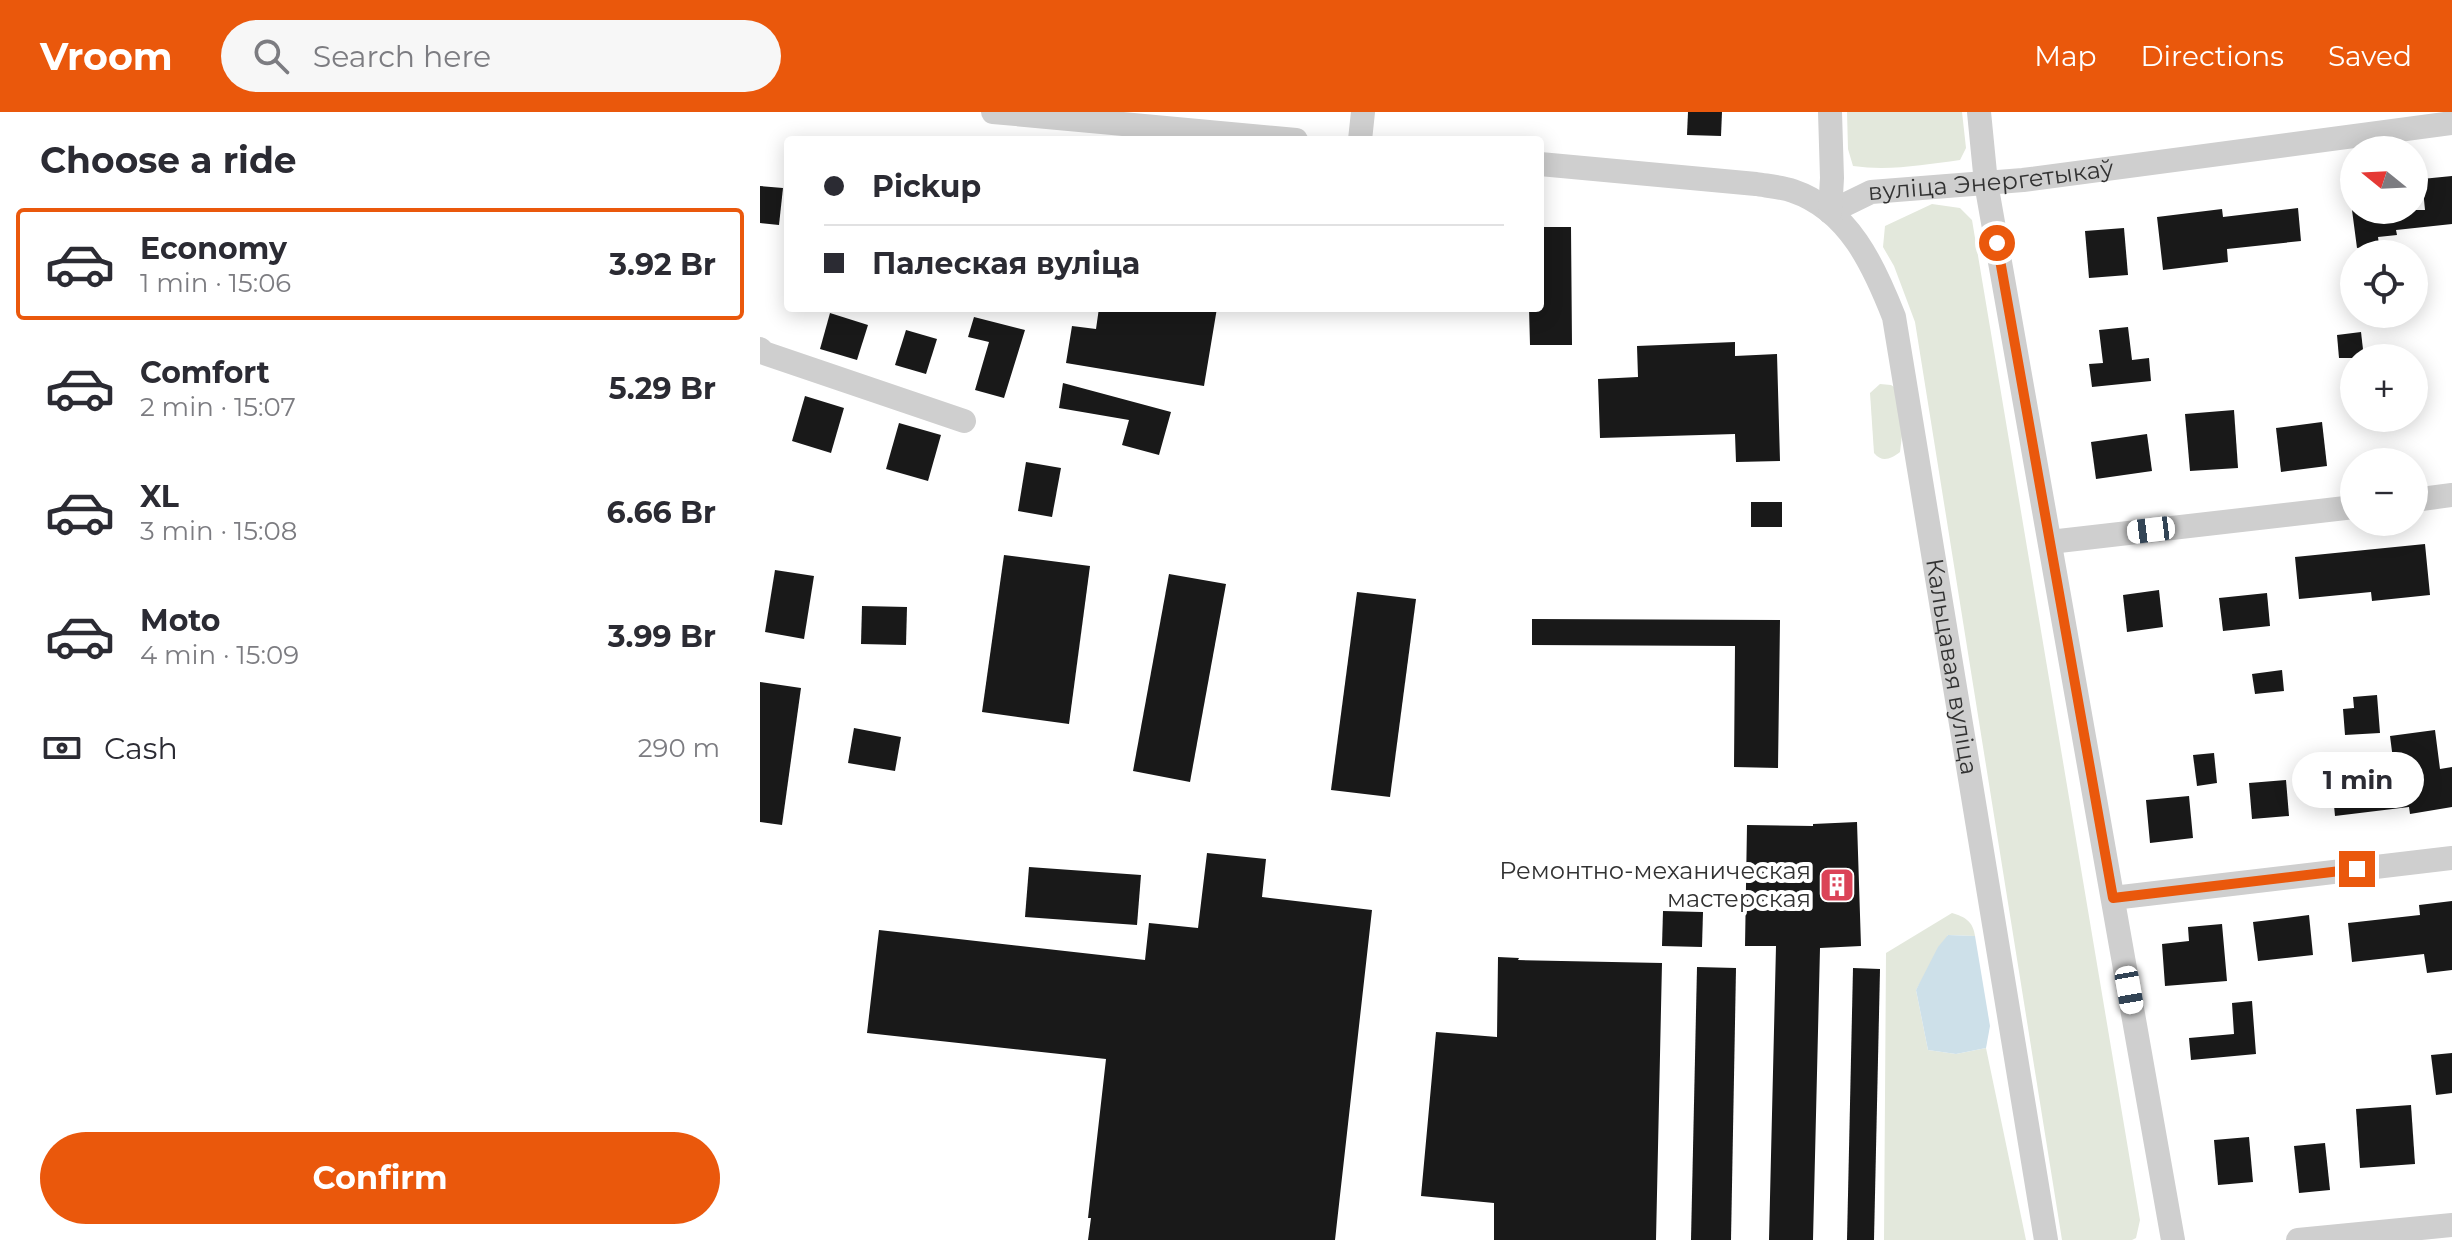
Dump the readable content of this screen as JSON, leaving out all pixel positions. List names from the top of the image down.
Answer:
{
  "streets": {
    "street": ["вуліца Энергетыкаў", "Кальцавая вуліца"]
  },
  "crossings": [
    ["вуліца Энергетыкаў", "Кальцавая вуліца"]
  ],
  "places": {
    "building": ["Ремонтно-механическая мастерская"]
  },
  "north": "left",
  "page": {
    "header": "Vroom",
    "search": "Search here",
    "nav": ["Map", "Directions", "Saved"],
    "heading": "Choose a ride",
    "map_buttons": ["+", "−"],
    "banner": ["Pickup", "Палеская вуліца"],
    "list": [
      {
        "name": "Economy",
        "note": "1 min · 15:06",
        "value": "3.92 Br"
      },
      {
        "name": "Comfort",
        "note": "2 min · 15:07",
        "value": "5.29 Br"
      },
      {
        "name": "XL",
        "note": "3 min · 15:08",
        "value": "6.66 Br"
      },
      {
        "name": "Moto",
        "note": "4 min · 15:09",
        "value": "3.99 Br"
      }
    ],
    "pay": ["Cash", "290 m"],
    "bubble": "1 min",
    "buttons": "Confirm"
  }
}
